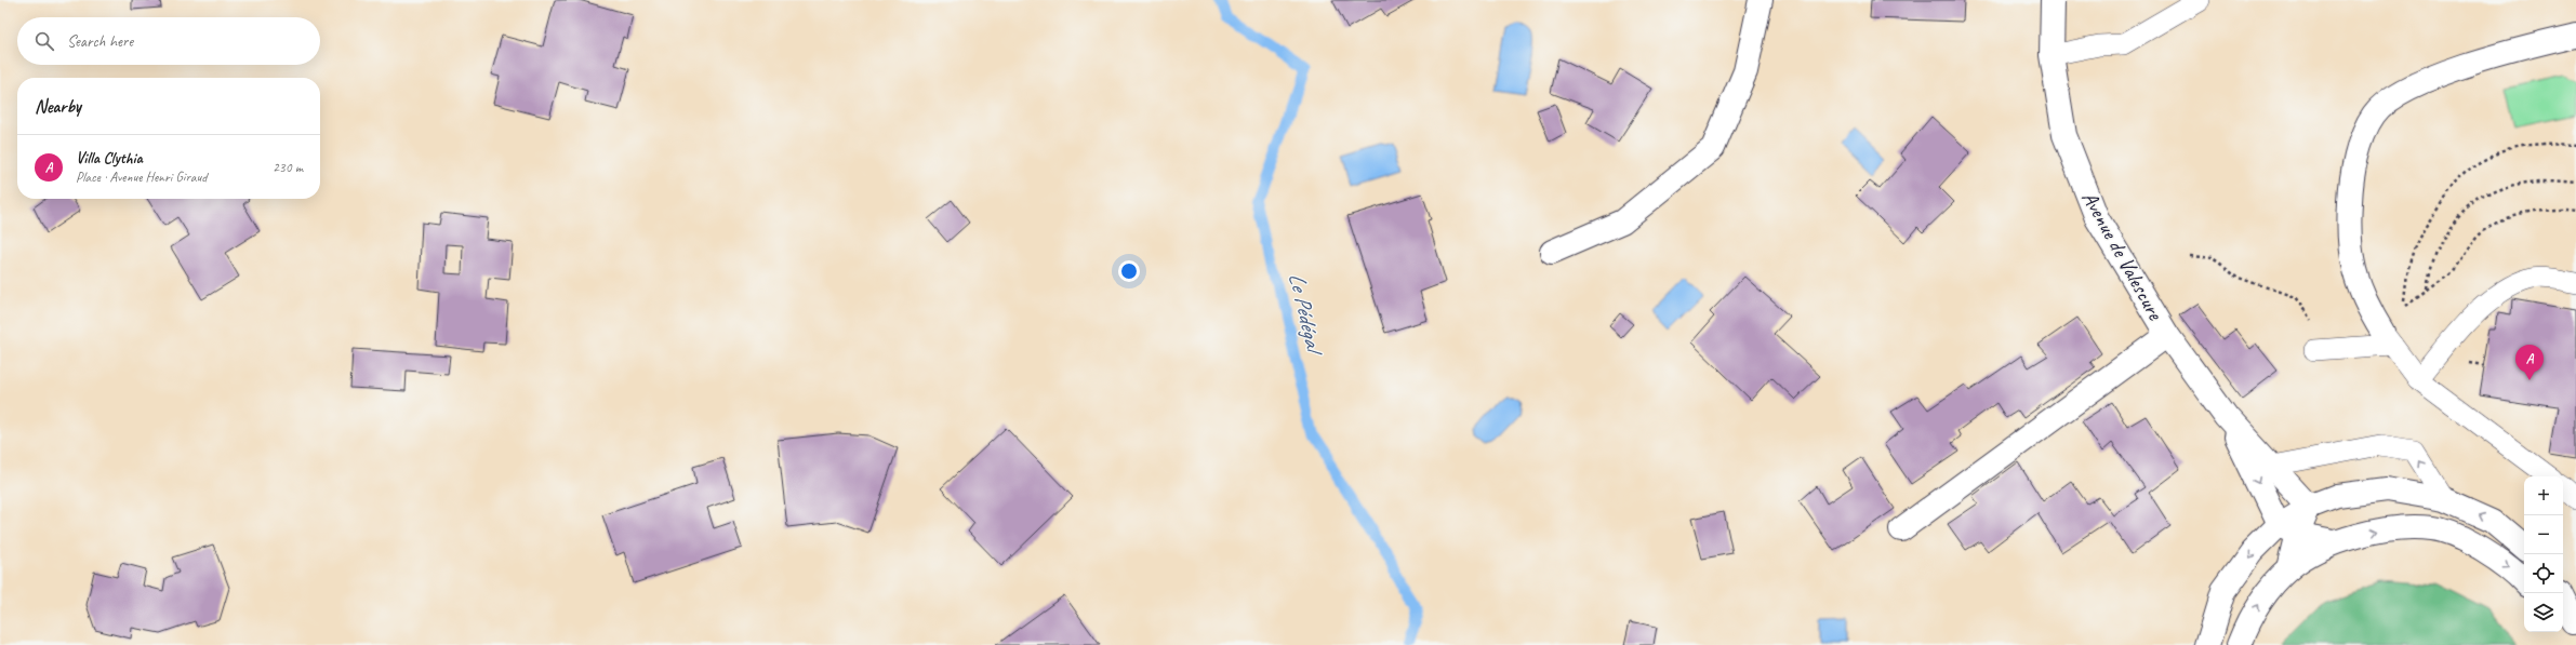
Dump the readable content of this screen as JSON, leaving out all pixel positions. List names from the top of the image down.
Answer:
{
  "streets": {
    "street": ["Avenue de Valescure"]
  },
  "water": ["Le Pédégal"],
  "page": {
    "search": "Search here",
    "heading": "Nearby",
    "list": [
      {
        "mark": "A",
        "name": "Villa Clythia",
        "note": "Place · Avenue Henri Giraud",
        "value": "230 m"
      }
    ],
    "pins": "A",
    "map_buttons": ["+", "−"]
  }
}
